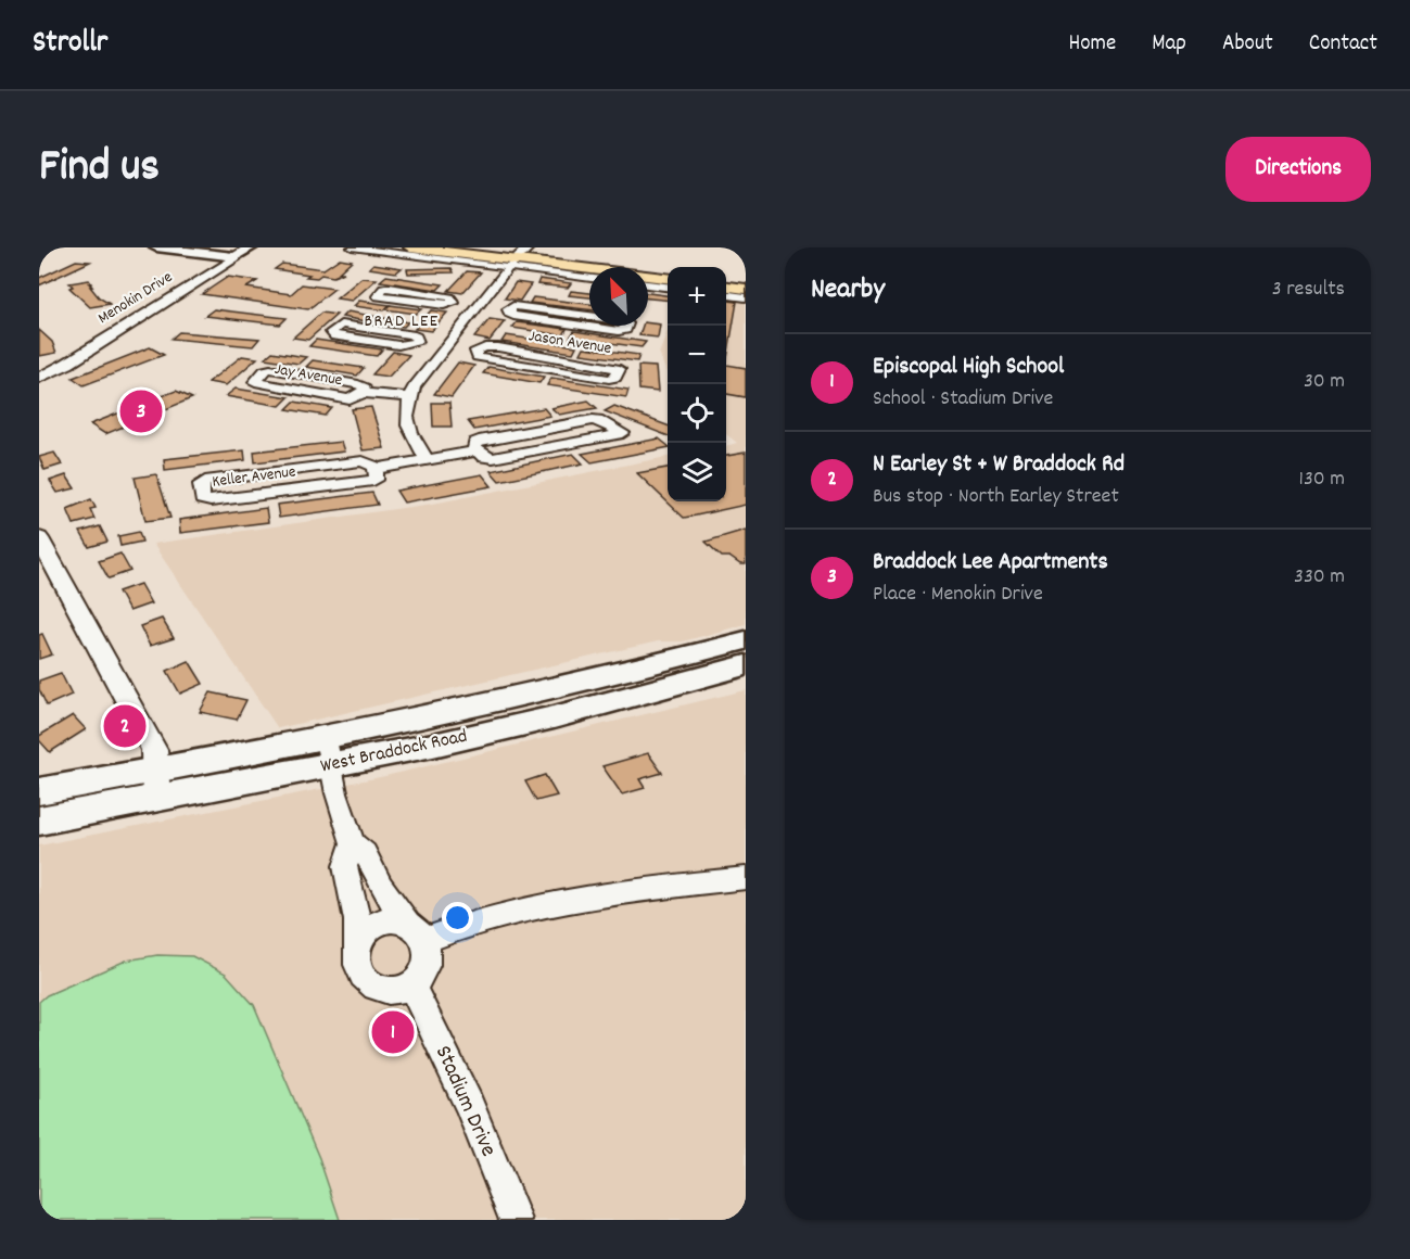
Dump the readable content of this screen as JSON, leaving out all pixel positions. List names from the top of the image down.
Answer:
{
  "streets": {
    "main road": ["Menokin Drive", "West Braddock Road"],
    "street": [
      "Jason Avenue",
      "Jay Avenue",
      "Keller Avenue",
      "Stadium Drive"
    ]
  },
  "districts": ["BRAD LEE"],
  "north": "top left",
  "page": {
    "header": "Strollr",
    "nav": [
      "Home",
      "Map",
      "About",
      "Contact"
    ],
    "title": "Find us",
    "buttons": "Directions",
    "heading": ["Nearby", "3 results"],
    "map_buttons": ["+", "−"],
    "list": [
      {
        "mark": "1",
        "name": "Episcopal High School",
        "note": "School · Stadium Drive",
        "value": "30 m"
      },
      {
        "mark": "2",
        "name": "N Earley St + W Braddock Rd",
        "note": "Bus stop · North Earley Street",
        "value": "130 m"
      },
      {
        "mark": "3",
        "name": "Braddock Lee Apartments",
        "note": "Place · Menokin Drive",
        "value": "330 m"
      }
    ],
    "pins": ["3", "2", "1"]
  }
}
